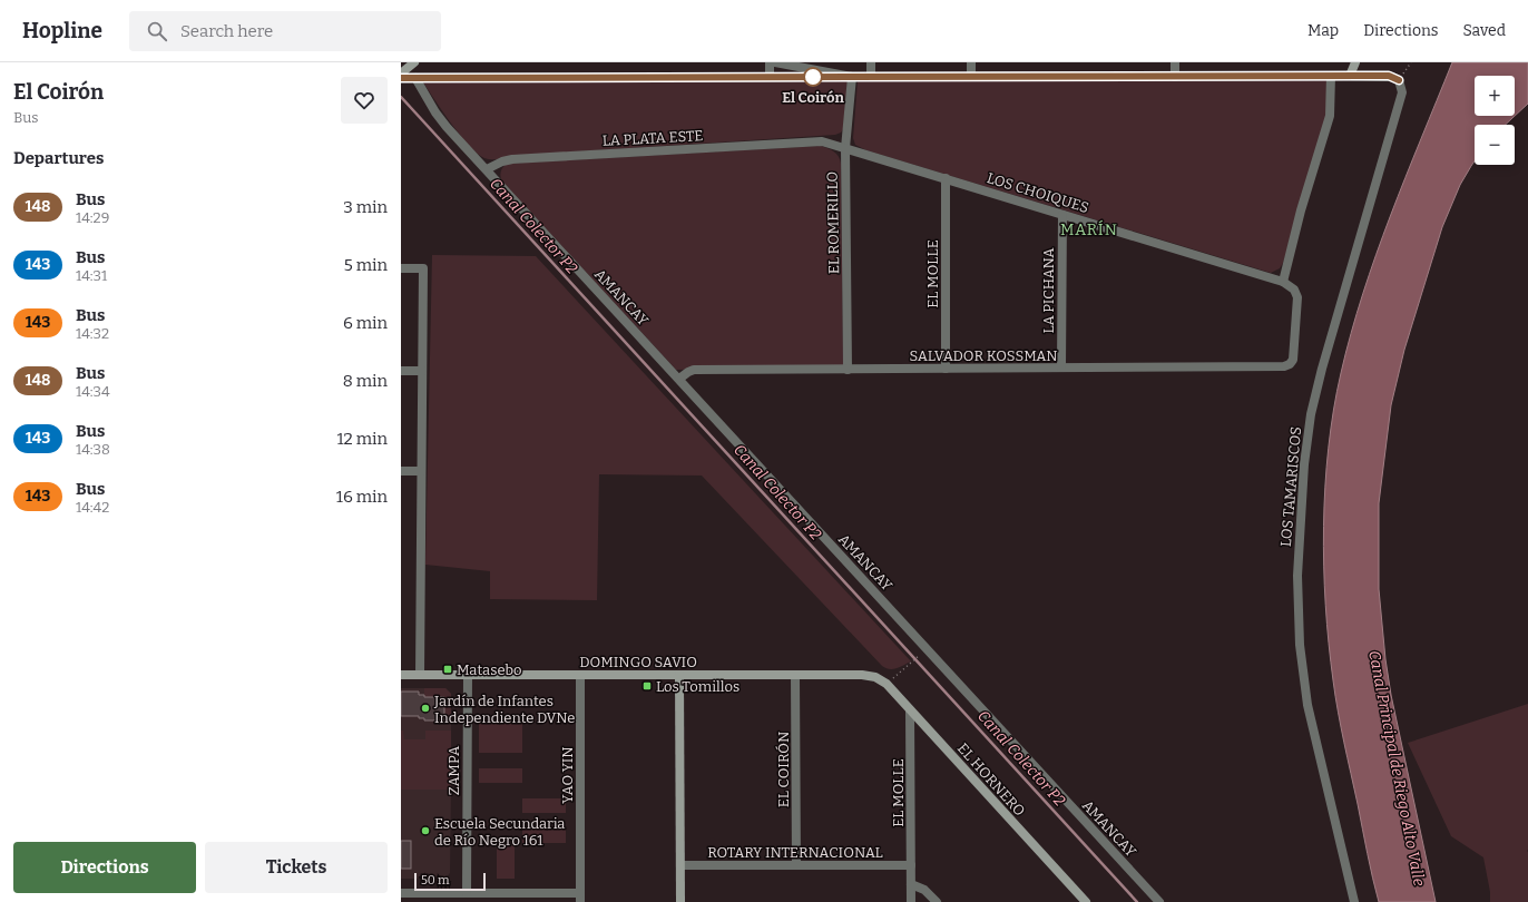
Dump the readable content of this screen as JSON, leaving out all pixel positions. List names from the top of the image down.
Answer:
{
  "streets": {
    "street": [
      "LA PLATA ESTE",
      "LOS CHOIQUES",
      "EL ROMERILLO",
      "EL MOLLE",
      "LA PICHANA",
      "AMANCAY",
      "SALVADOR KOSSMAN",
      "LOS TAMARISCOS",
      "DOMINGO SAVIO",
      "EL COIRÓN",
      "ZAMPA",
      "YAO YIN",
      "EL HORNERO",
      "ROTARY INTERNACIONAL"
    ]
  },
  "crossings": [
    ["LA PLATA ESTE", "LOS CHOIQUES"],
    ["LA PLATA ESTE", "AMANCAY"],
    ["LOS CHOIQUES", "EL ROMERILLO"],
    ["LOS CHOIQUES", "EL MOLLE"],
    ["LOS CHOIQUES", "LA PICHANA"],
    ["LOS CHOIQUES", "SALVADOR KOSSMAN"],
    ["EL ROMERILLO", "SALVADOR KOSSMAN"],
    ["EL MOLLE", "SALVADOR KOSSMAN"],
    ["EL MOLLE", "EL HORNERO"],
    ["EL MOLLE", "ROTARY INTERNACIONAL"],
    ["LA PICHANA", "SALVADOR KOSSMAN"],
    ["AMANCAY", "SALVADOR KOSSMAN"],
    ["DOMINGO SAVIO", "EL COIRÓN"],
    ["DOMINGO SAVIO", "ZAMPA"],
    ["DOMINGO SAVIO", "YAO YIN"],
    ["DOMINGO SAVIO", "EL HORNERO"],
    ["EL COIRÓN", "ROTARY INTERNACIONAL"]
  ],
  "districts": ["MARÍN"],
  "water": ["Canal Colector P2", "Canal Principal de Riego Alto Valle"],
  "places": {
    "other": ["El Coirón", "Jardín de Infantes Independiente DVNe", "Escuela Secundaria de Río Negro 161"],
    "transit": ["Matasebo", "Los Tomillos"]
  },
  "lines": ["bus line 148"],
  "scale_bar": "50 m",
  "page": {
    "header": "Hopline",
    "search": "Search here",
    "nav": ["Map", "Directions", "Saved"],
    "heading": [
      ["El Coirón", "Bus"],
      "Departures"
    ],
    "map_buttons": ["+", "−"],
    "list": [
      {
        "mark": "148",
        "name": "Bus",
        "note": "14:29",
        "value": "3 min"
      },
      {
        "mark": "143",
        "name": "Bus",
        "note": "14:31",
        "value": "5 min"
      },
      {
        "mark": "143",
        "name": "Bus",
        "note": "14:32",
        "value": "6 min"
      },
      {
        "mark": "148",
        "name": "Bus",
        "note": "14:34",
        "value": "8 min"
      },
      {
        "mark": "143",
        "name": "Bus",
        "note": "14:38",
        "value": "12 min"
      },
      {
        "mark": "143",
        "name": "Bus",
        "note": "14:42",
        "value": "16 min"
      }
    ],
    "buttons": ["Directions", "Tickets"],
    "scale": "50 m"
  }
}
